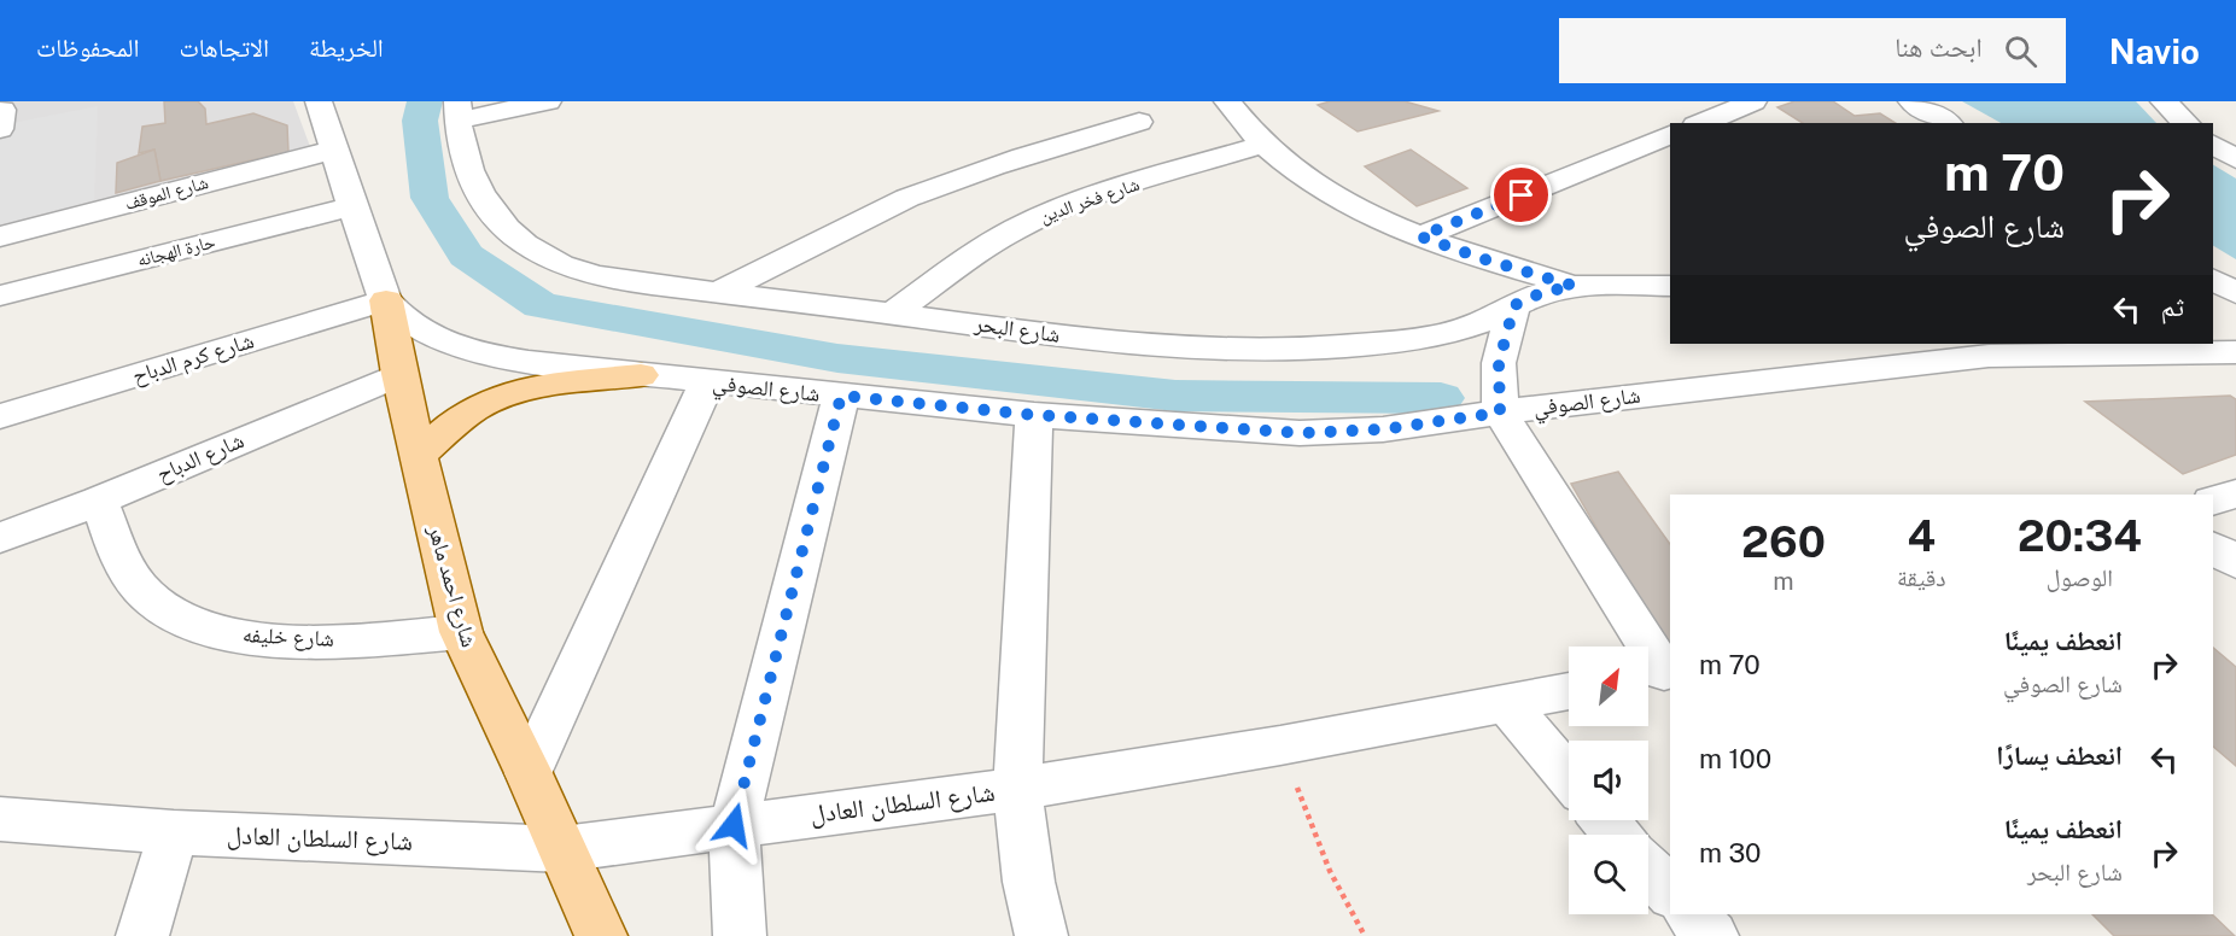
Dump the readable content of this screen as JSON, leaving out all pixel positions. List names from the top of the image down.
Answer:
{
  "streets": {
    "main road": ["شارع احمد ماهر"],
    "street": [
      "شارع الموقف",
      "شارع فخر الدين",
      "حارة الهجانه",
      "شارع البحر",
      "شارع كرم الدباح",
      "شارع الصوفي",
      "شارع الدباح",
      "شارع خليفه",
      "شارع السلطان العادل"
    ]
  },
  "crossings": [
    ["شارع الموقف", "شارع الصوفي"],
    ["شارع فخر الدين", "شارع البحر"],
    ["حارة الهجانه", "شارع الصوفي"],
    ["شارع كرم الدباح", "شارع الصوفي"],
    ["شارع كرم الدباح", "شارع احمد ماهر"],
    ["شارع الصوفي", "شارع احمد ماهر"],
    ["شارع الدباح", "شارع احمد ماهر"],
    ["شارع الدباح", "شارع خليفه"],
    ["شارع احمد ماهر", "شارع خليفه"],
    ["شارع احمد ماهر", "شارع السلطان العادل"]
  ],
  "north": "top right",
  "page": {
    "header": "Navio",
    "search": "ابحث هنا",
    "nav": ["الخريطة", "الاتجاهات", "المحفوظات"],
    "turn": ["70 m", "شارع الصوفي"],
    "then": "ثم",
    "eta": [
      "20:34",
      "الوصول",
      "4",
      "دقيقة",
      "260",
      "m"
    ],
    "list": [
      {
        "name": "انعطف يمينًا",
        "note": "شارع الصوفي",
        "value": "70 m"
      },
      {
        "name": "انعطف يسارًا",
        "value": "100 m"
      },
      {
        "name": "انعطف يمينًا",
        "note": "شارع البحر",
        "value": "30 m"
      }
    ]
  }
}
